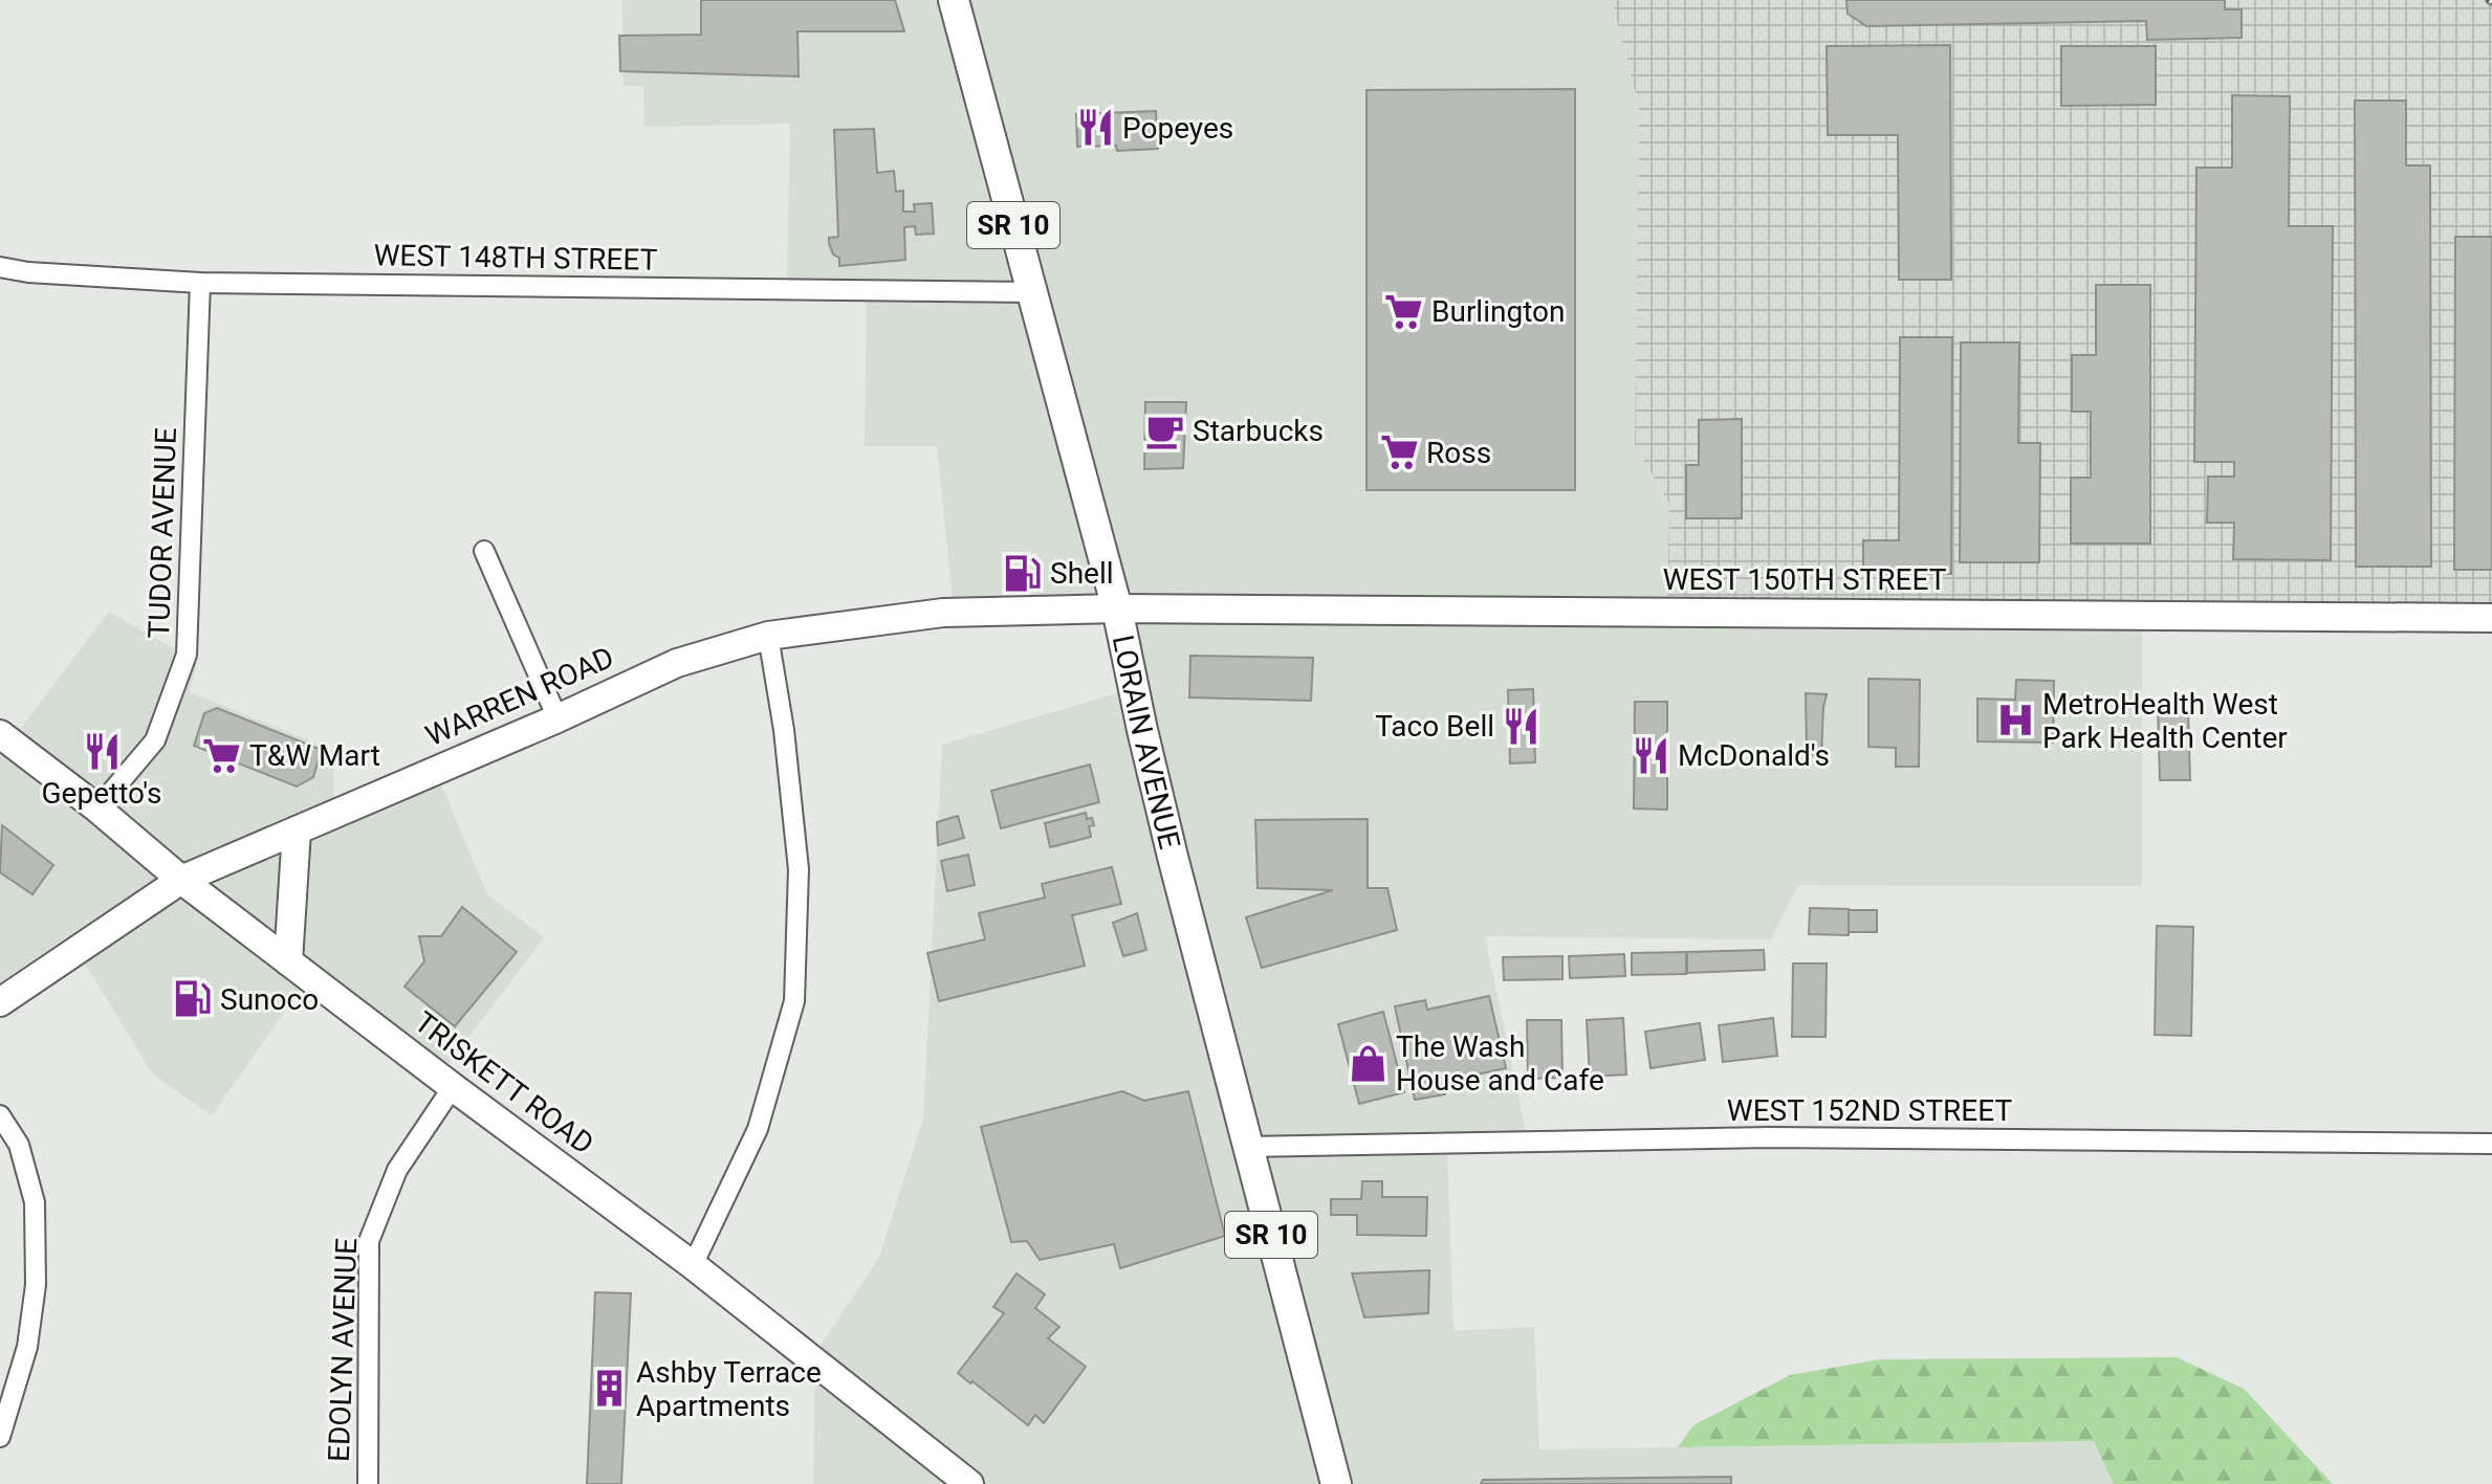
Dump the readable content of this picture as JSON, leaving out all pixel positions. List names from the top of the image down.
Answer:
{
  "streets": {
    "main road": [
      "SR 10",
      "WEST 150TH STREET",
      "WARREN ROAD",
      "LORAIN AVENUE",
      "TRISKETT ROAD"
    ],
    "street": [
      "WEST 148TH STREET",
      "TUDOR AVENUE",
      "WEST 152ND STREET",
      "EDOLYN AVENUE"
    ]
  },
  "crossings": [
    ["WEST 148TH STREET", "TUDOR AVENUE"],
    ["WEST 148TH STREET", "LORAIN AVENUE"],
    ["TUDOR AVENUE", "TRISKETT ROAD"],
    ["WEST 150TH STREET", "WARREN ROAD"],
    ["WEST 150TH STREET", "LORAIN AVENUE"],
    ["WARREN ROAD", "LORAIN AVENUE"],
    ["WARREN ROAD", "TRISKETT ROAD"],
    ["LORAIN AVENUE", "WEST 152ND STREET"],
    ["TRISKETT ROAD", "EDOLYN AVENUE"]
  ],
  "places": {
    "restaurant": [
      "Popeyes",
      "Taco Bell",
      "Gepetto's",
      "McDonald's"
    ],
    "supermarket": ["Burlington", "Ross", "T&W Mart"],
    "cafe": ["Starbucks"],
    "fuel station": ["Shell", "Sunoco"],
    "hospital": ["MetroHealth West Park Health Center"],
    "shop": ["The Wash House and Cafe"],
    "building": ["Ashby Terrace Apartments"]
  }
}
